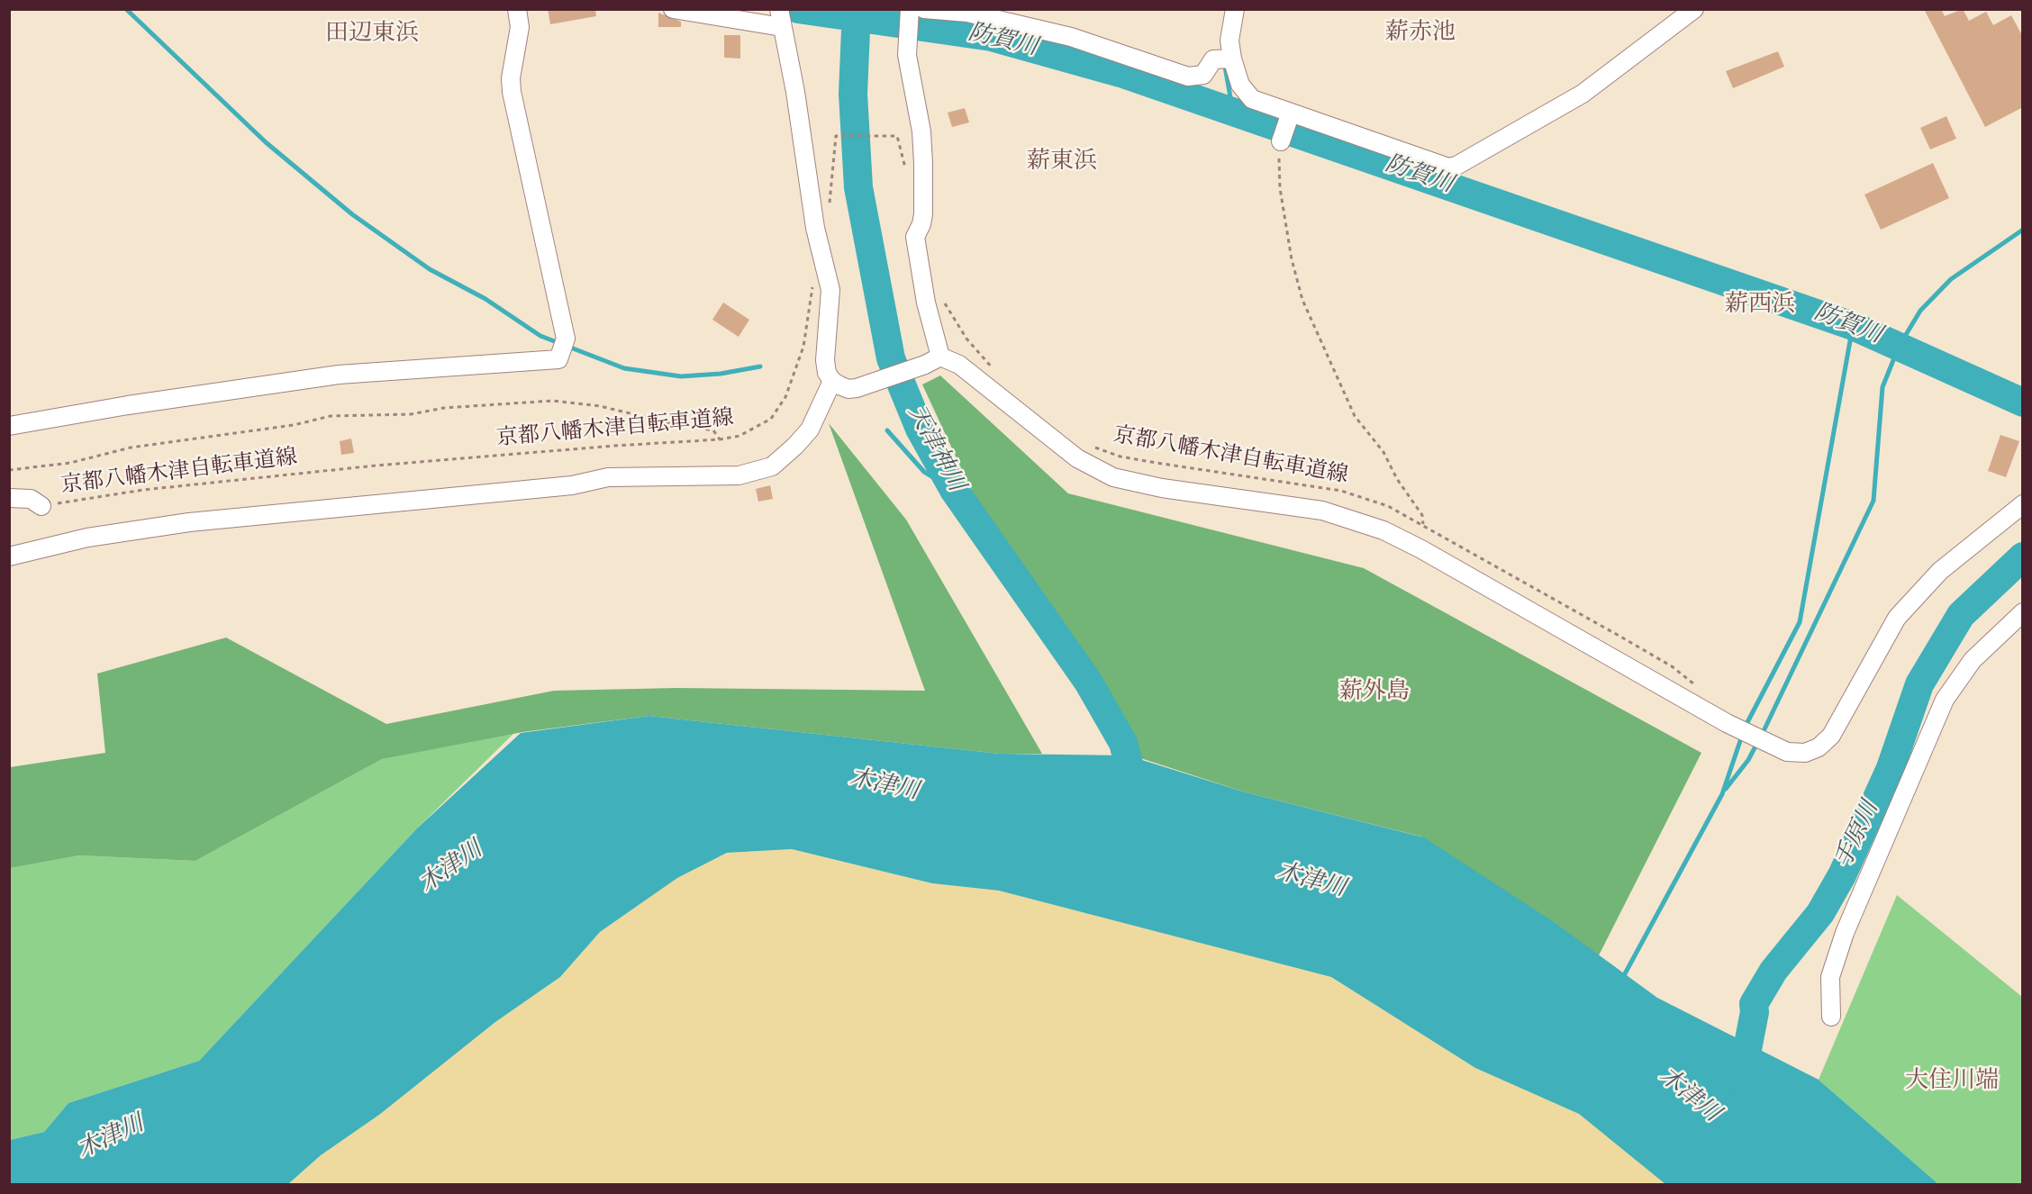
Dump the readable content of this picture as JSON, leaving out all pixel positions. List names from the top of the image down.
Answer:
{
  "streets": {
    "path": ["京都八幡木津自転車道線"]
  },
  "districts": [
    "薪赤池",
    "田辺東浜",
    "薪東浜",
    "薪西浜",
    "薪外島",
    "大住川端"
  ],
  "water": [
    "防賀川",
    "天津神川",
    "木津川",
    "手原川"
  ]
}
